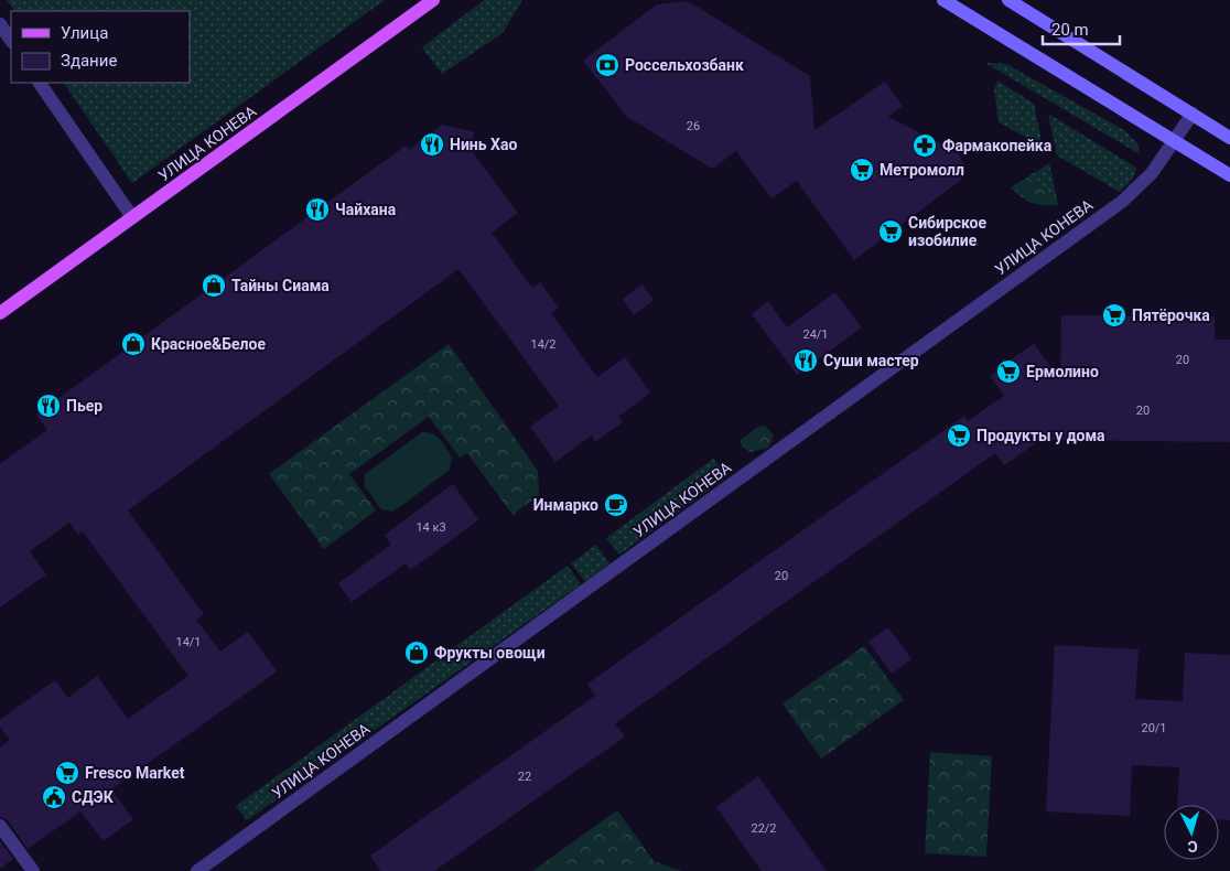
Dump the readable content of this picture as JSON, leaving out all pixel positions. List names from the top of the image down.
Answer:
{
  "streets": {
    "main road": ["УЛИЦА КОНЕВА"]
  },
  "places": {
    "bank": ["Россельхозбанк"],
    "restaurant": [
      "Нинь Хао",
      "Чайхана",
      "Суши мастер",
      "Пьер"
    ],
    "pharmacy": ["Фармакопейка"],
    "supermarket": [
      "Метромолл",
      "Сибирское изобилие",
      "Пятёрочка",
      "Ермолино",
      "Продукты у дома",
      "Fresco Market"
    ],
    "shop": ["Тайны Сиама", "Красное&Белое", "Фрукты овощи"],
    "cafe": ["Инмарко"],
    "public building": ["СДЭК"]
  },
  "house_numbers": [
    "26",
    "24/1",
    "14/2",
    "20",
    "20",
    "14 к3",
    "20",
    "14/1",
    "20/1",
    "22",
    "22/2"
  ],
  "legend": ["Улица", "Здание"],
  "scale_bar": "20 m",
  "north": "bottom"
}
